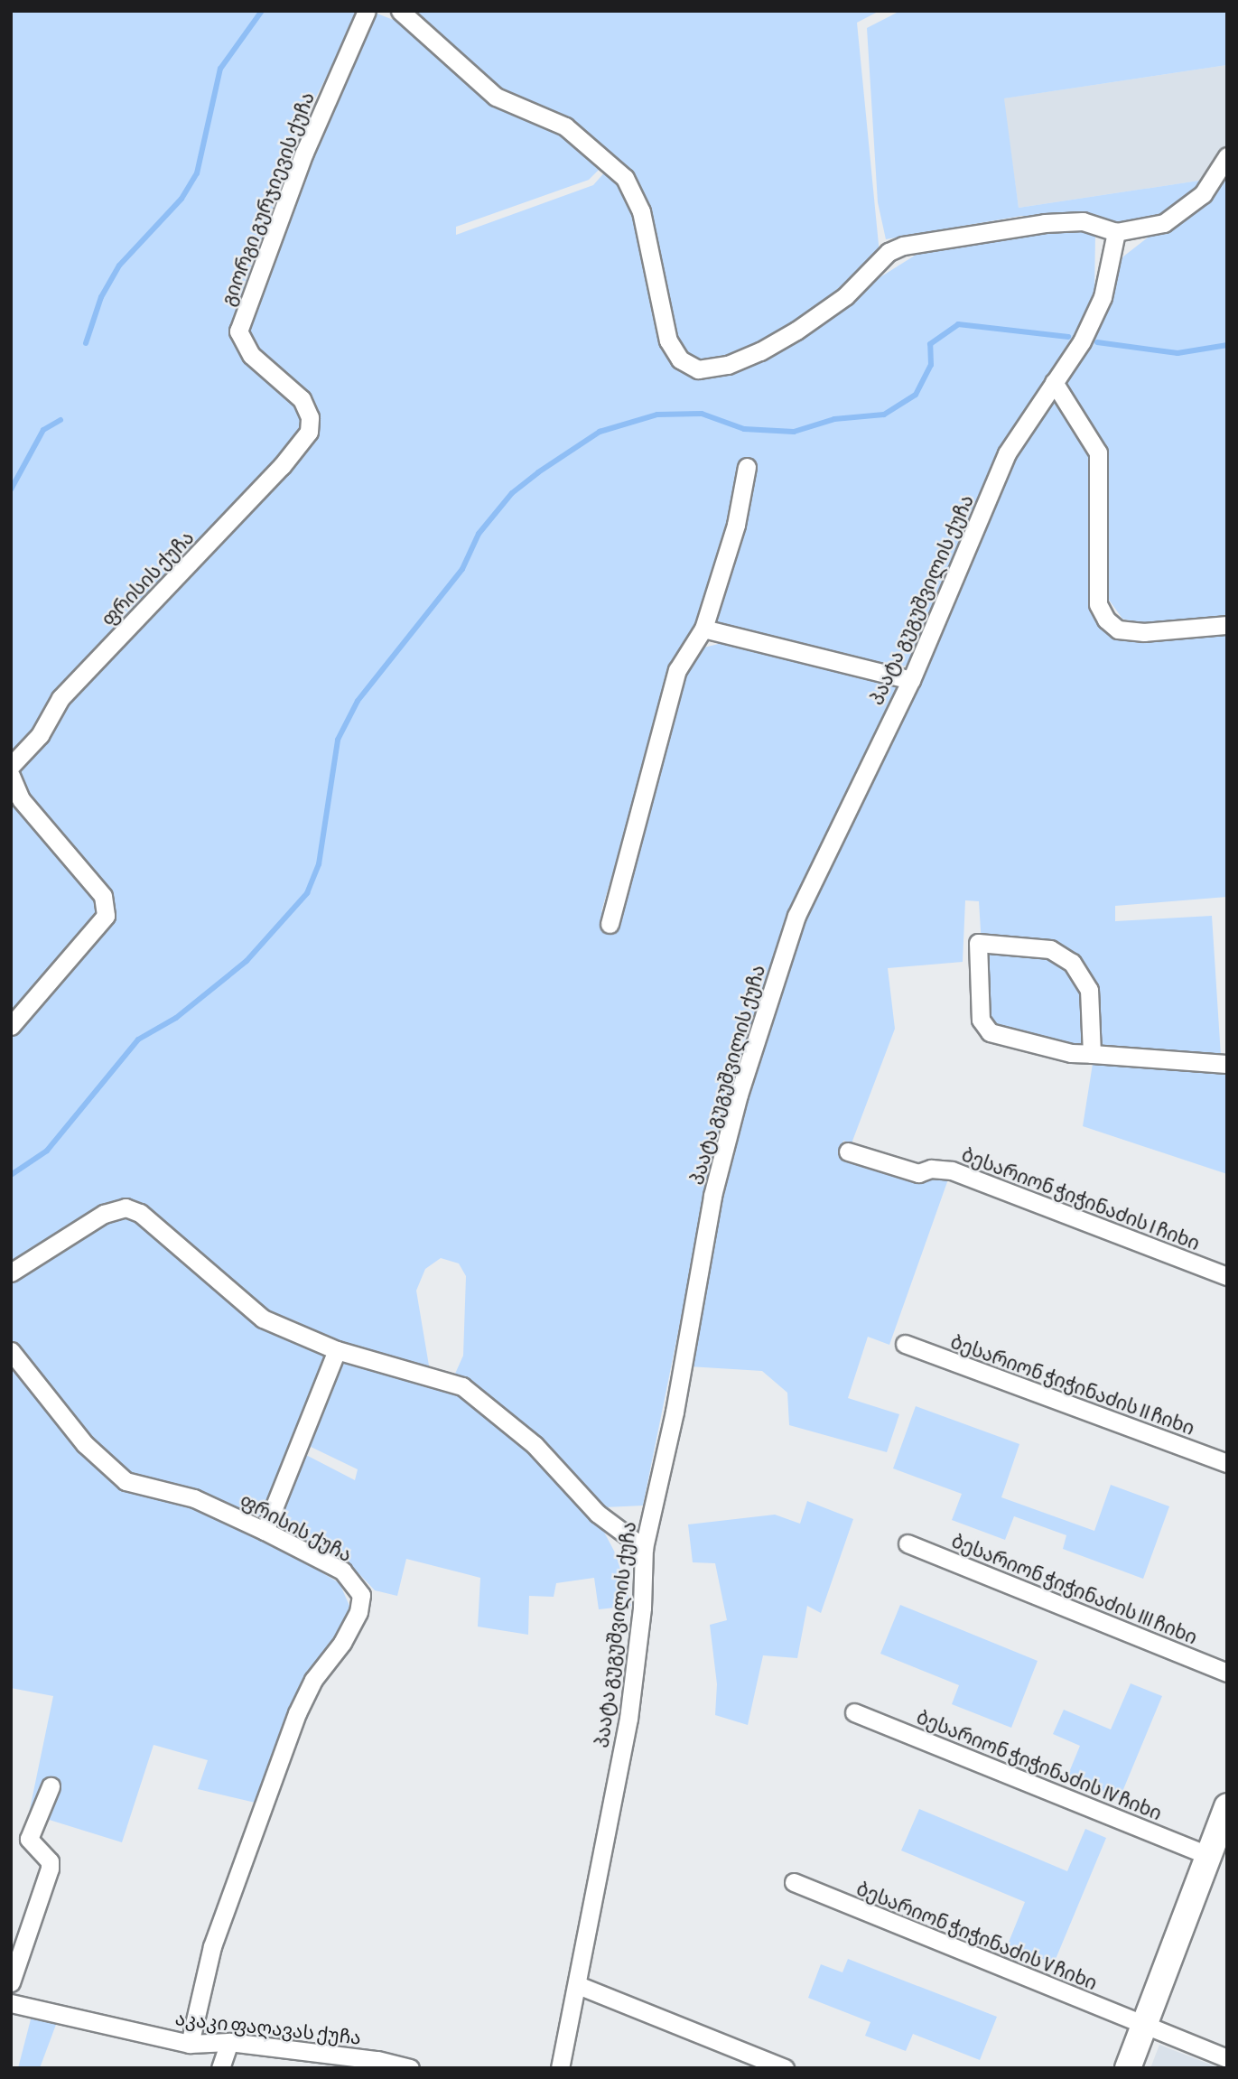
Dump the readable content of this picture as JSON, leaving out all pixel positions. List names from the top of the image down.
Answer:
{
  "streets": {
    "street": [
      "გიორგი გურჯიევის ქუჩა",
      "ფრისის ქუჩა",
      "პაატა გუგუშვილის ქუჩა",
      "ბესარიონ ჭიჭინაძის I ჩიხი",
      "ბესარიონ ჭიჭინაძის II ჩიხი",
      "ბესარიონ ჭიჭინაძის III ჩიხი",
      "ბესარიონ ჭიჭინაძის IV ჩიხი",
      "ბესარიონ ჭიჭინაძის V ჩიხი",
      "აკაკი ფაღავას ქუჩა"
    ]
  },
  "crossings": [
    ["გიორგი გურჯიევის ქუჩა", "ფრისის ქუჩა"],
    ["ფრისის ქუჩა", "აკაკი ფაღავას ქუჩა"]
  ]
}
